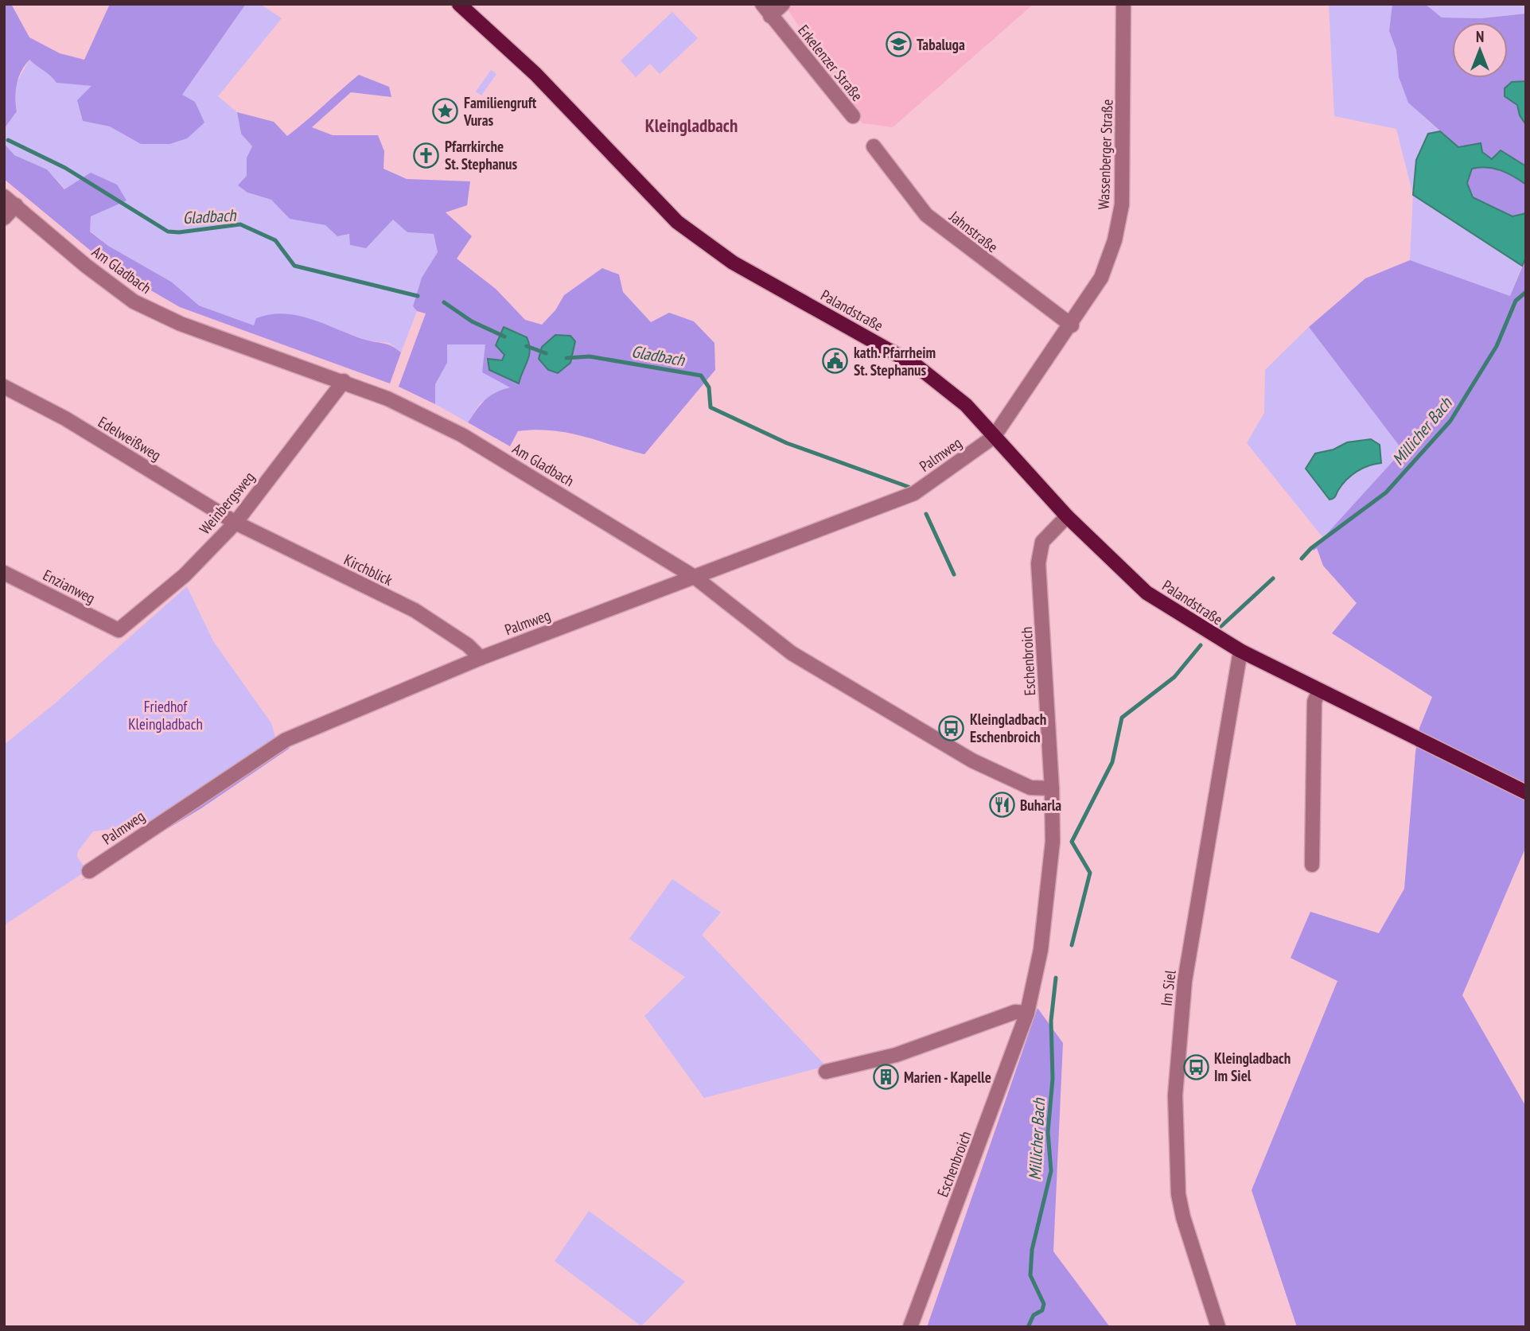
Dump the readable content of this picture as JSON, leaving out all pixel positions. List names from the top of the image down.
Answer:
{
  "streets": {
    "main road": ["Palandstraße"],
    "street": [
      "Erkelenzer Straße",
      "Wassenberger Straße",
      "Jahnstraße",
      "Am Gladbach",
      "Edelweißweg",
      "Palmweg",
      "Weinbergsweg",
      "Kirchblick",
      "Enzianweg",
      "Eschenbroich",
      "Im Siel"
    ]
  },
  "crossings": [
    ["Wassenberger Straße", "Jahnstraße"],
    ["Wassenberger Straße", "Palandstraße"],
    ["Wassenberger Straße", "Palmweg"],
    ["Am Gladbach", "Palmweg"],
    ["Am Gladbach", "Weinbergsweg"],
    ["Am Gladbach", "Eschenbroich"],
    ["Palandstraße", "Palmweg"],
    ["Palandstraße", "Eschenbroich"],
    ["Palandstraße", "Im Siel"],
    ["Edelweißweg", "Weinbergsweg"],
    ["Edelweißweg", "Kirchblick"],
    ["Palmweg", "Kirchblick"],
    ["Weinbergsweg", "Kirchblick"],
    ["Weinbergsweg", "Enzianweg"]
  ],
  "districts": ["Kleingladbach"],
  "water": ["Gladbach", "Millicher Bach"],
  "parks": ["Friedhof Kleingladbach"],
  "places": {
    "school or university": ["Tabaluga"],
    "place": ["Familiengruft Vuras"],
    "church": ["Pfarrkirche St. Stephanus"],
    "public building": ["kath. Pfarrheim St. Stephanus"],
    "bus stop": ["Kleingladbach Eschenbroich", "Kleingladbach Im Siel"],
    "restaurant": ["Buharla"],
    "building": ["Marien - Kapelle"]
  },
  "north": "top"
}
